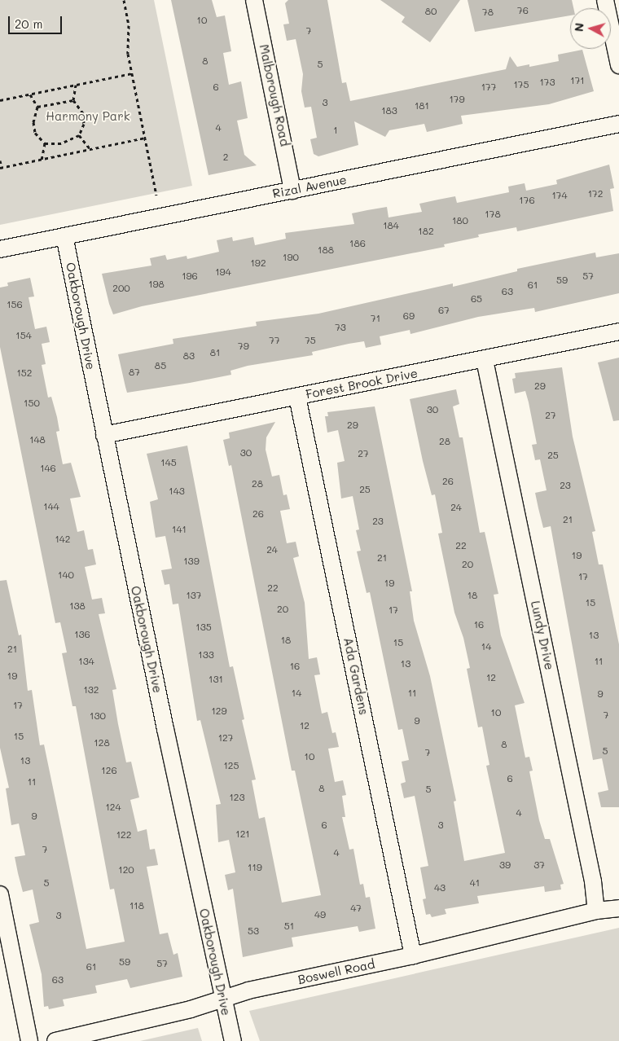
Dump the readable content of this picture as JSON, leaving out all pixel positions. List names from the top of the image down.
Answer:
{
  "streets": {
    "street": [
      "Malborough Road",
      "Rizal Avenue",
      "Oakborough Drive",
      "Forest Brook Drive",
      "Lundy Drive",
      "Ada Gardens",
      "Boswell Road"
    ]
  },
  "crossings": [
    ["Malborough Road", "Rizal Avenue"],
    ["Rizal Avenue", "Oakborough Drive"],
    ["Oakborough Drive", "Forest Brook Drive"],
    ["Oakborough Drive", "Boswell Road"],
    ["Forest Brook Drive", "Lundy Drive"],
    ["Forest Brook Drive", "Ada Gardens"],
    ["Lundy Drive", "Boswell Road"],
    ["Ada Gardens", "Boswell Road"]
  ],
  "parks": ["Harmony Park"],
  "house_numbers": [
    "76",
    "80",
    "78",
    "10",
    "7",
    "8",
    "5",
    "171",
    "173",
    "175",
    "6",
    "177",
    "179",
    "3",
    "181",
    "183",
    "4",
    "1",
    "2",
    "172",
    "174",
    "176",
    "178",
    "180",
    "184",
    "182",
    "186",
    "188",
    "190",
    "192",
    "194",
    "196",
    "57",
    "59",
    "198",
    "61",
    "200",
    "63",
    "65",
    "156",
    "67",
    "69",
    "71",
    "73",
    "154",
    "77",
    "75",
    "79",
    "81",
    "83",
    "85",
    "87",
    "152",
    "29",
    "150",
    "30",
    "27",
    "29",
    "148",
    "28",
    "30",
    "27",
    "25",
    "145",
    "146",
    "26",
    "28",
    "23",
    "25",
    "143",
    "144",
    "24",
    "26",
    "21",
    "23",
    "141",
    "142",
    "22",
    "24",
    "19",
    "21",
    "139",
    "20",
    "140",
    "17",
    "19",
    "22",
    "137",
    "18",
    "15",
    "138",
    "20",
    "17",
    "16",
    "135",
    "136",
    "13",
    "18",
    "15",
    "14",
    "21",
    "133",
    "134",
    "11",
    "13",
    "16",
    "19",
    "12",
    "131",
    "132",
    "14",
    "11",
    "9",
    "17",
    "129",
    "10",
    "7",
    "130",
    "9",
    "12",
    "15",
    "127",
    "128",
    "8",
    "5",
    "7",
    "10",
    "13",
    "125",
    "126",
    "6",
    "11",
    "8",
    "5",
    "123",
    "124",
    "4",
    "9",
    "6",
    "3",
    "121",
    "122",
    "7",
    "4",
    "39",
    "37",
    "119",
    "120",
    "5",
    "41",
    "43",
    "118",
    "47",
    "49",
    "3",
    "51",
    "53",
    "59",
    "57",
    "61",
    "63"
  ],
  "scale_bar": "20 m",
  "north": "left"
}
